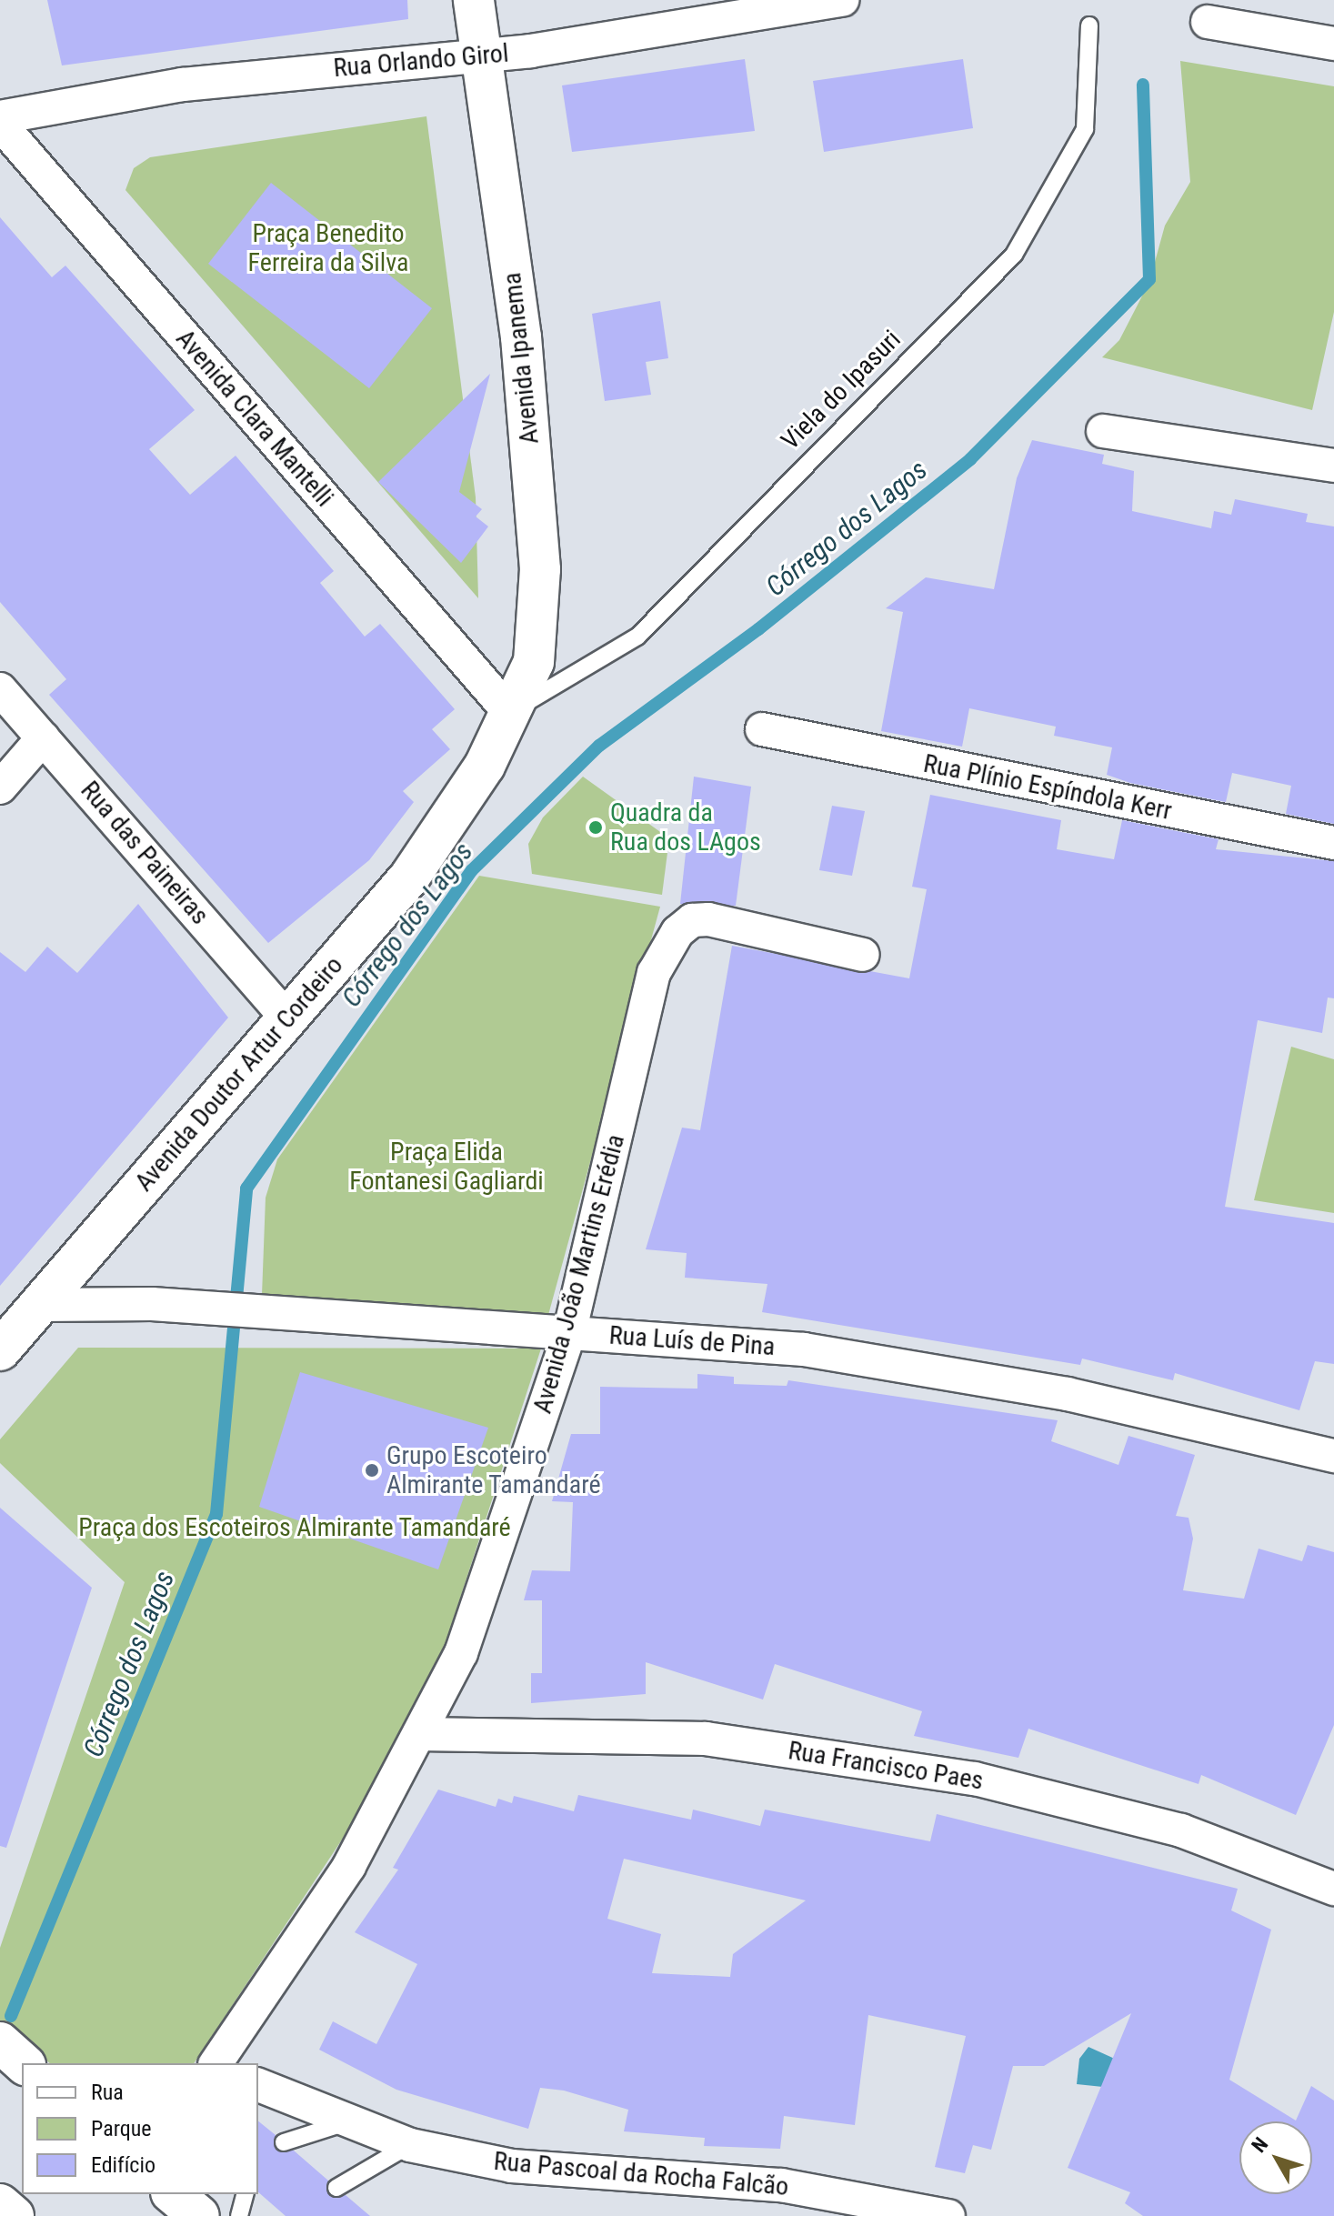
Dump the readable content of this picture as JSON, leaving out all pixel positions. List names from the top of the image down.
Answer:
{
  "streets": {
    "street": [
      "Rua Orlando Girol",
      "Avenida Ipanema",
      "Avenida Clara Mantelli",
      "Rua Plínio Espíndola Kerr",
      "Rua das Paineiras",
      "Avenida Doutor Artur Cordeiro",
      "Avenida João Martins Erédia",
      "Rua Luís de Pina",
      "Rua Francisco Paes",
      "Rua Pascoal da Rocha Falcão"
    ],
    "lane": ["Viela do Ipasuri"]
  },
  "crossings": [
    ["Rua Orlando Girol", "Avenida Ipanema"],
    ["Avenida Ipanema", "Viela do Ipasuri"],
    ["Avenida Ipanema", "Avenida Clara Mantelli"],
    ["Avenida Ipanema", "Avenida Doutor Artur Cordeiro"],
    ["Viela do Ipasuri", "Avenida Clara Mantelli"],
    ["Viela do Ipasuri", "Avenida Doutor Artur Cordeiro"],
    ["Avenida Clara Mantelli", "Avenida Doutor Artur Cordeiro"],
    ["Rua das Paineiras", "Avenida Doutor Artur Cordeiro"],
    ["Avenida Doutor Artur Cordeiro", "Rua Luís de Pina"],
    ["Avenida João Martins Erédia", "Rua Luís de Pina"],
    ["Avenida João Martins Erédia", "Rua Francisco Paes"]
  ],
  "water": ["Córrego dos Lagos"],
  "parks": ["Praça Benedito Ferreira da Silva", "Praça Elida Fontanesi Gagliardi", "Praça dos Escoteiros Almirante Tamandaré"],
  "places": ["Quadra da Rua dos LAgos", "Grupo Escoteiro Almirante Tamandaré"],
  "legend": ["Rua", "Parque", "Edifício"],
  "north": "top left"
}
